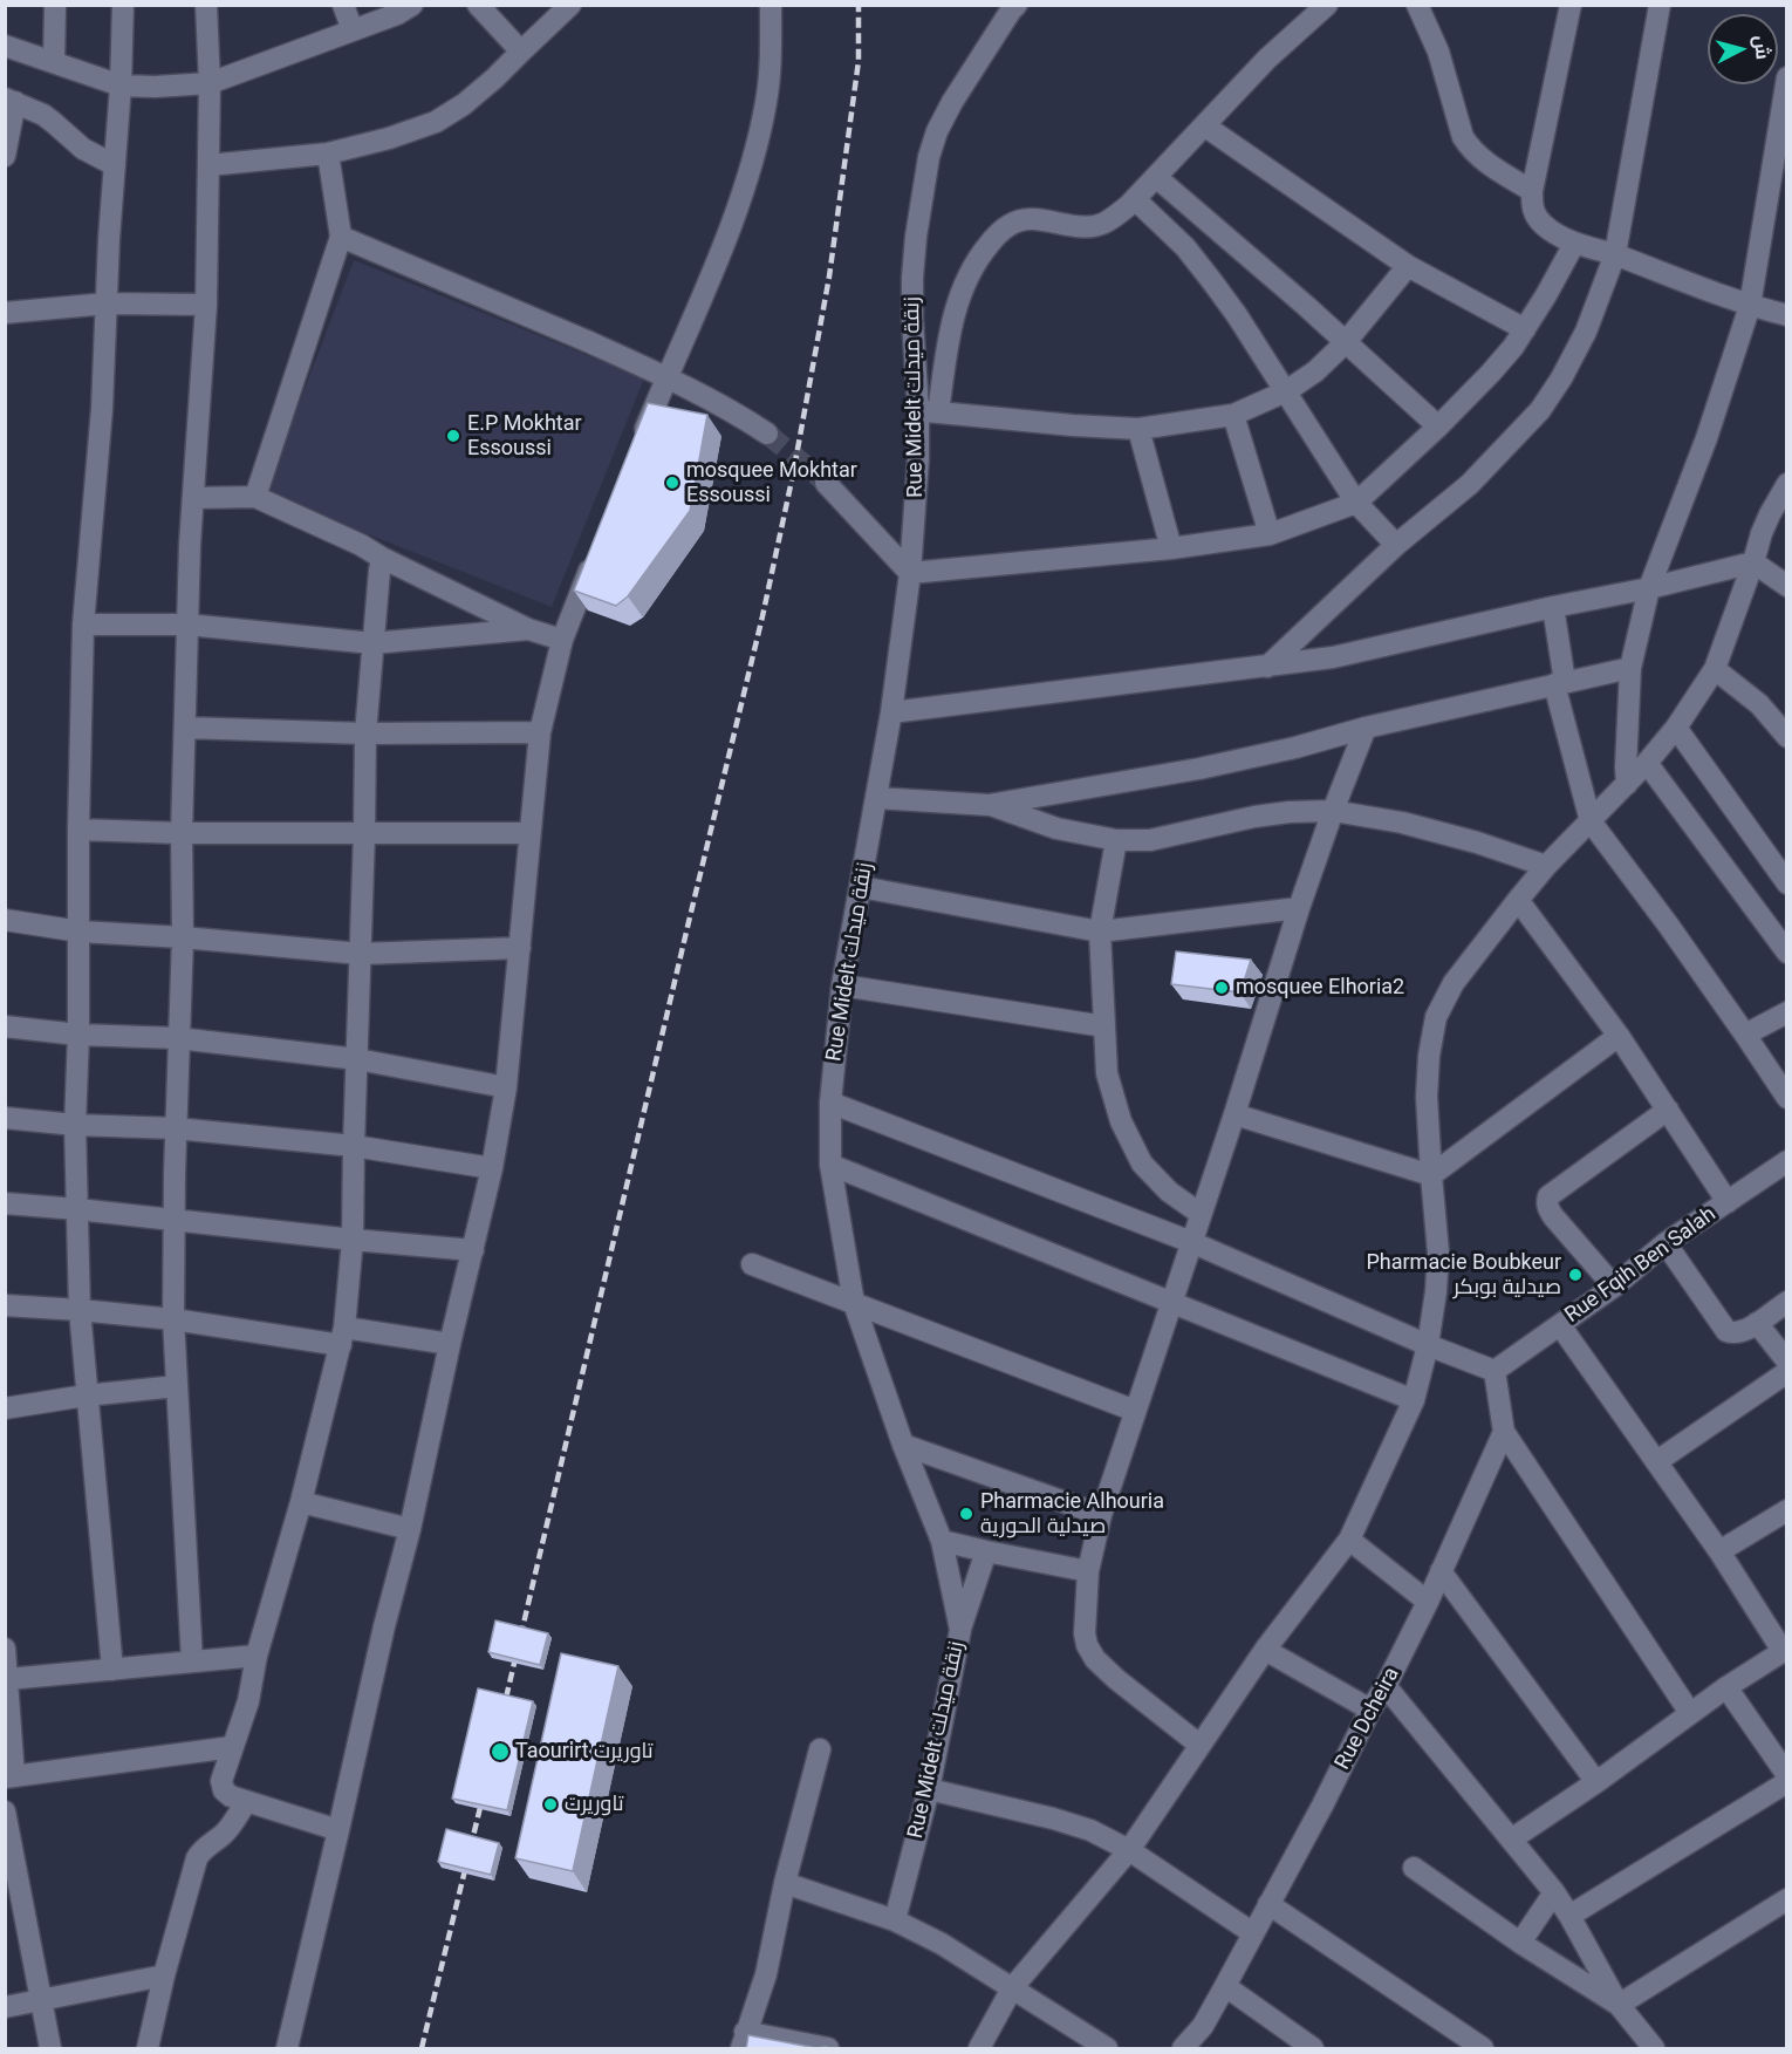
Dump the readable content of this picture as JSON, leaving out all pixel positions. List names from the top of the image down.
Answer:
{
  "streets": {
    "street": ["Rue Midelt زنقة ميدلت", "Rue Fqih Ben Salah", "Rue Dcheira"]
  },
  "places": [
    "E.P Mokhtar Essoussi",
    "mosquee Mokhtar Essoussi",
    "mosquee Elhoria2",
    "Pharmacie Boubkeur صيدلية بوبكر",
    "Pharmacie Alhouria صيدلية الحورية",
    "Taourirt تاوريرت",
    "تاوريرت"
  ],
  "north": "right"
}
